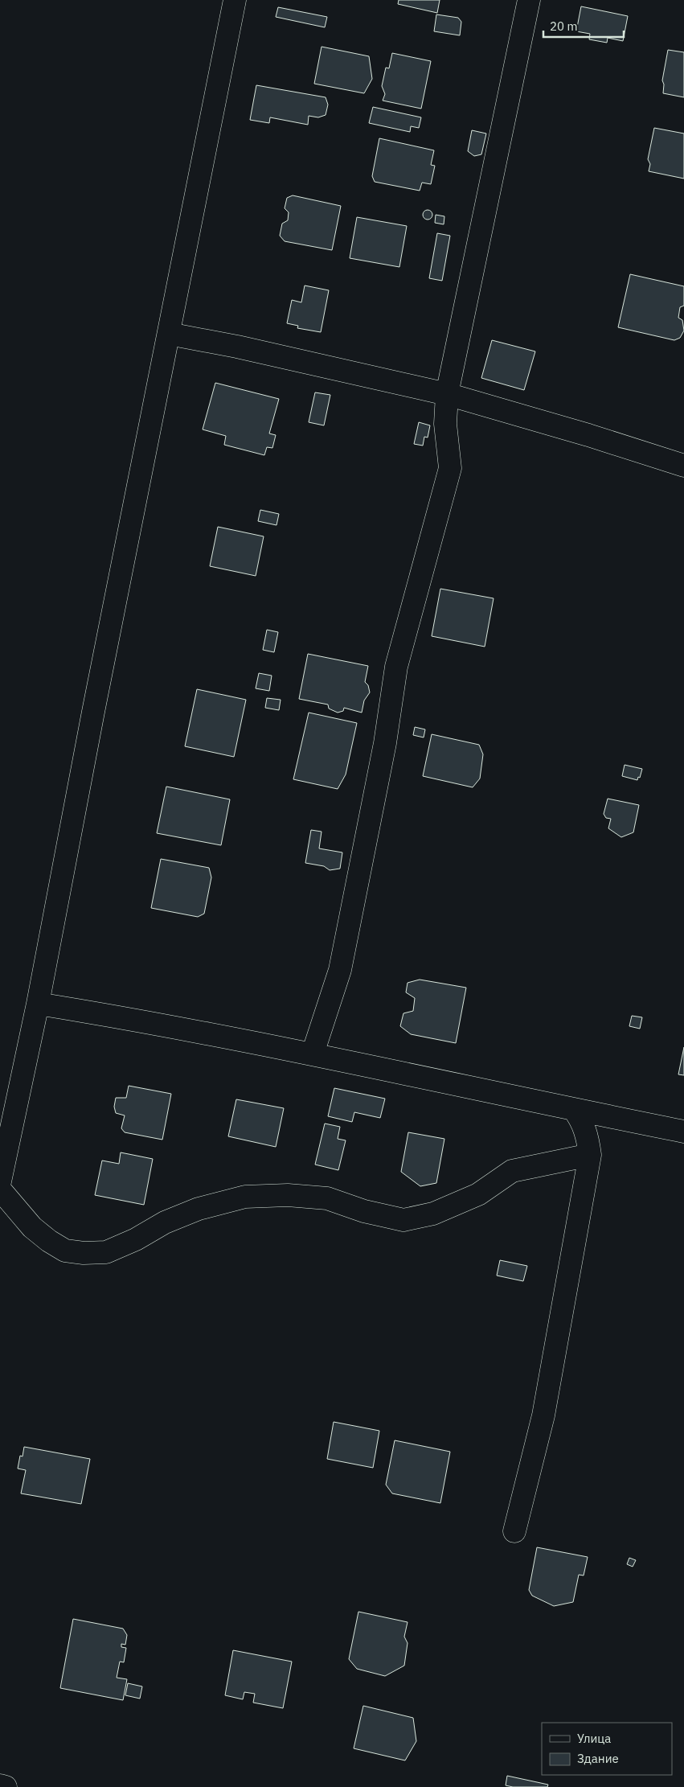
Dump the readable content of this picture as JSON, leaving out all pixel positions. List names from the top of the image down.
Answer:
{
  "legend": ["Улица", "Здание"],
  "scale_bar": "20 m"
}
